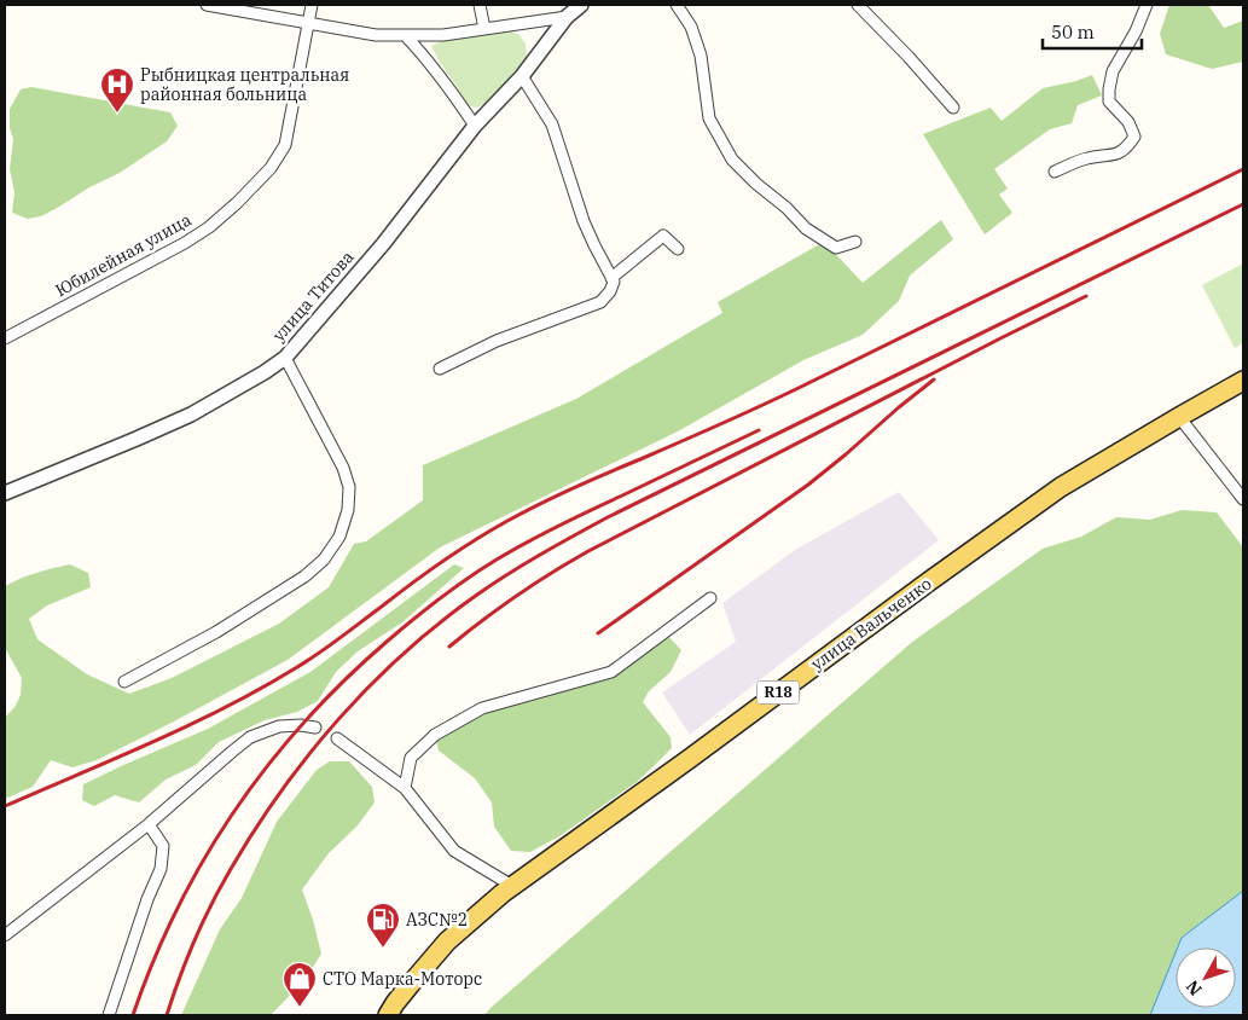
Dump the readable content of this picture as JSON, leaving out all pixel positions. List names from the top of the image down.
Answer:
{
  "streets": {
    "main road": ["улица Вальченко", "R18"],
    "street": ["Юбилейная улица", "улица Титова"]
  },
  "places": {
    "hospital": ["Рыбницкая центральная районная больница"],
    "fuel station": ["АЗС№2"],
    "shop": ["СТО Марка-Моторс"]
  },
  "scale_bar": "50 m",
  "north": "bottom left"
}
